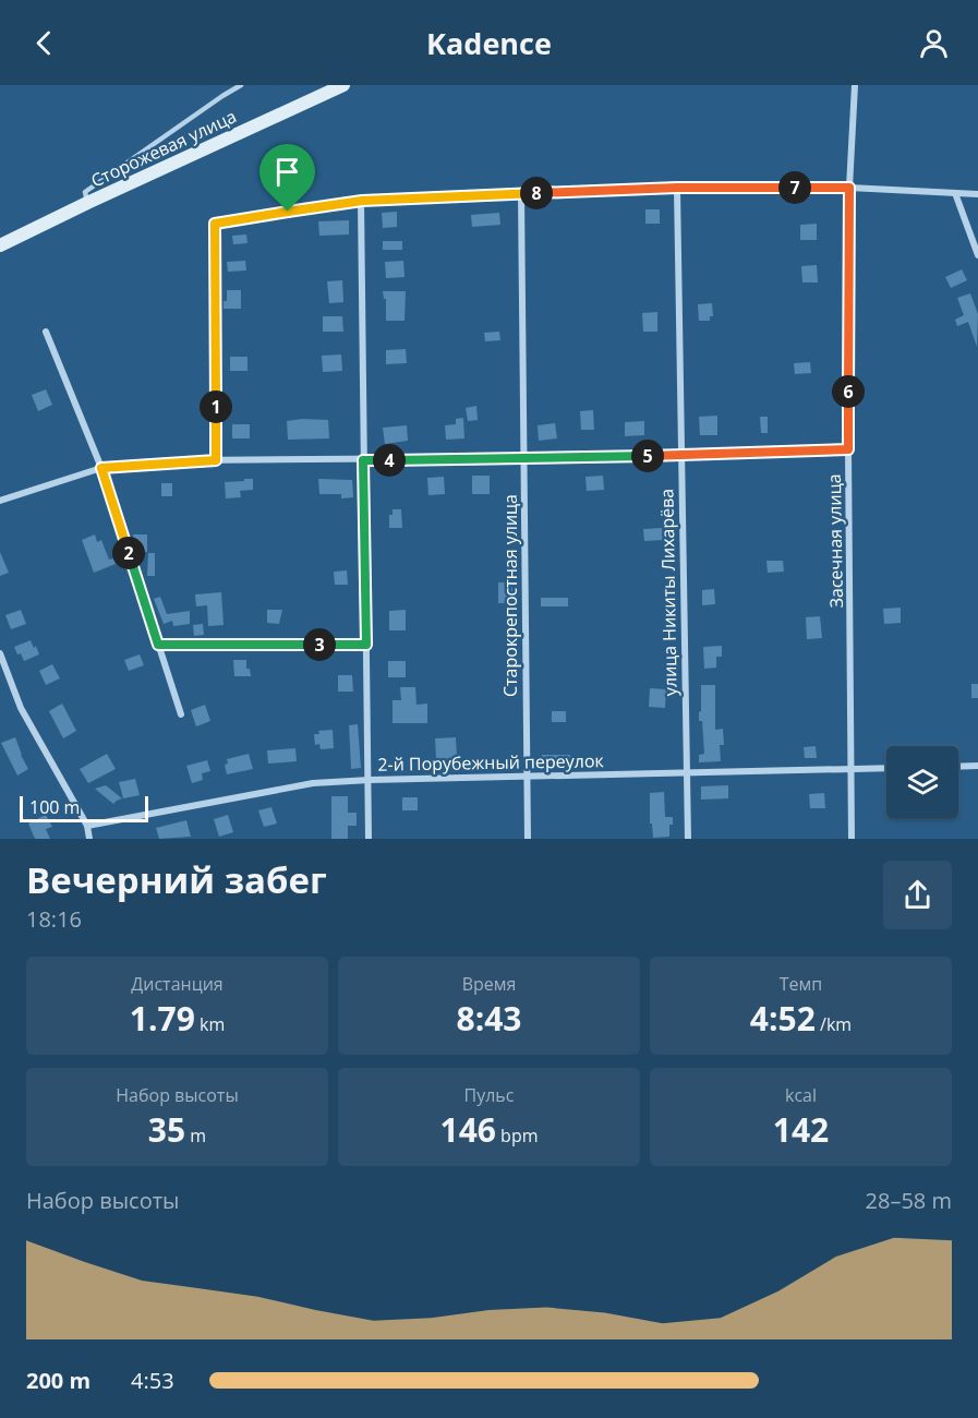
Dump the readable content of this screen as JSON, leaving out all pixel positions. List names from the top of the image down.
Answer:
{
  "streets": {
    "main road": ["Сторожевая улица"],
    "street": [
      "Засечная улица",
      "улица Никиты Лихарёва",
      "Старокрепостная улица",
      "2-й Порубежный переулок"
    ]
  },
  "crossings": [
    ["Засечная улица", "2-й Порубежный переулок"],
    ["улица Никиты Лихарёва", "2-й Порубежный переулок"],
    ["Старокрепостная улица", "2-й Порубежный переулок"]
  ],
  "scale_bar": "100 m",
  "page": {
    "header": "Kadence",
    "pins": [
      "7",
      "8",
      "6",
      "1",
      "5",
      "4",
      "2",
      "3"
    ],
    "scale": "100 m",
    "heading": ["Вечерний забег", "18:16"],
    "stats": [
      ["Дистанция", "1.79 km"],
      ["Время", "8:43"],
      ["Темп", "4:52 /km"],
      ["Набор высоты", "35 m"],
      ["Пульс", "146 bpm"],
      ["kcal", "142"]
    ],
    "chart": ["Набор высоты", "28–58 m"],
    "list": [
      {
        "name": "200 m",
        "note": "4:53"
      }
    ]
  }
}
